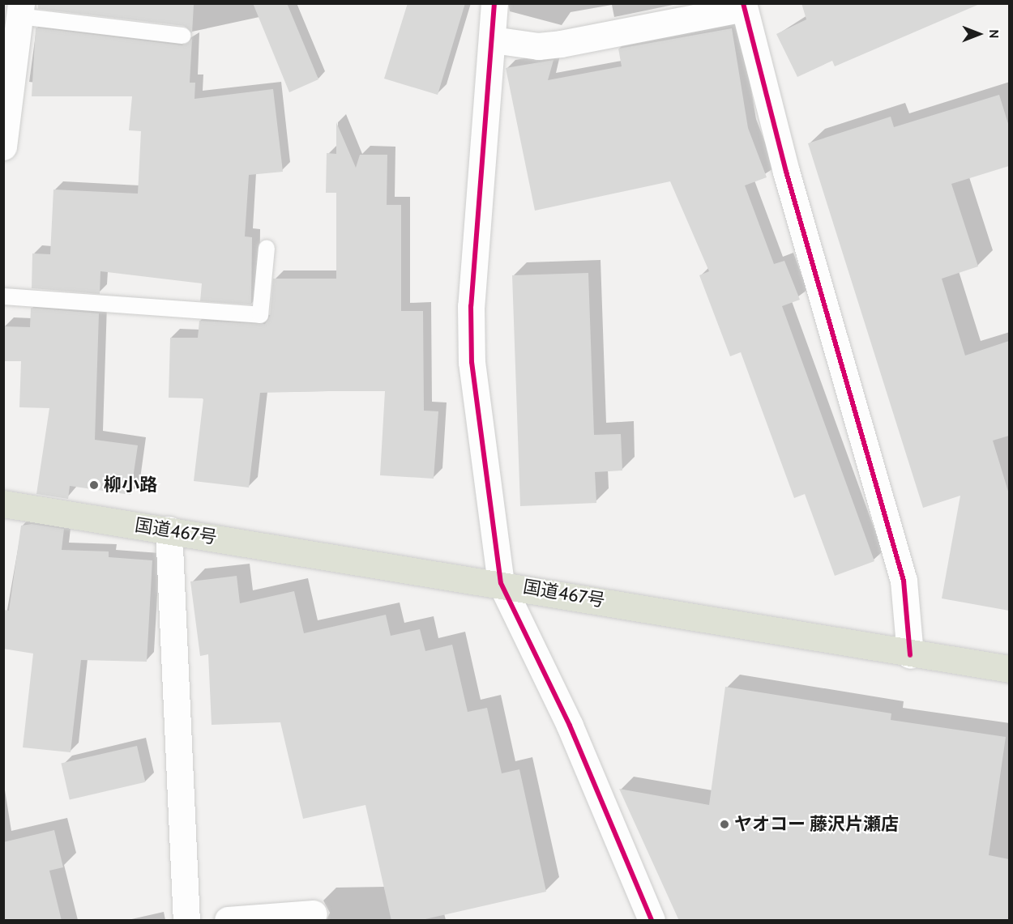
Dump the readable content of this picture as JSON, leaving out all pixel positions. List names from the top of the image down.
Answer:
{
  "streets": {
    "highway": ["国道467号"]
  },
  "places": ["柳小路", "ヤオコー 藤沢片瀬店"],
  "north": "right"
}
